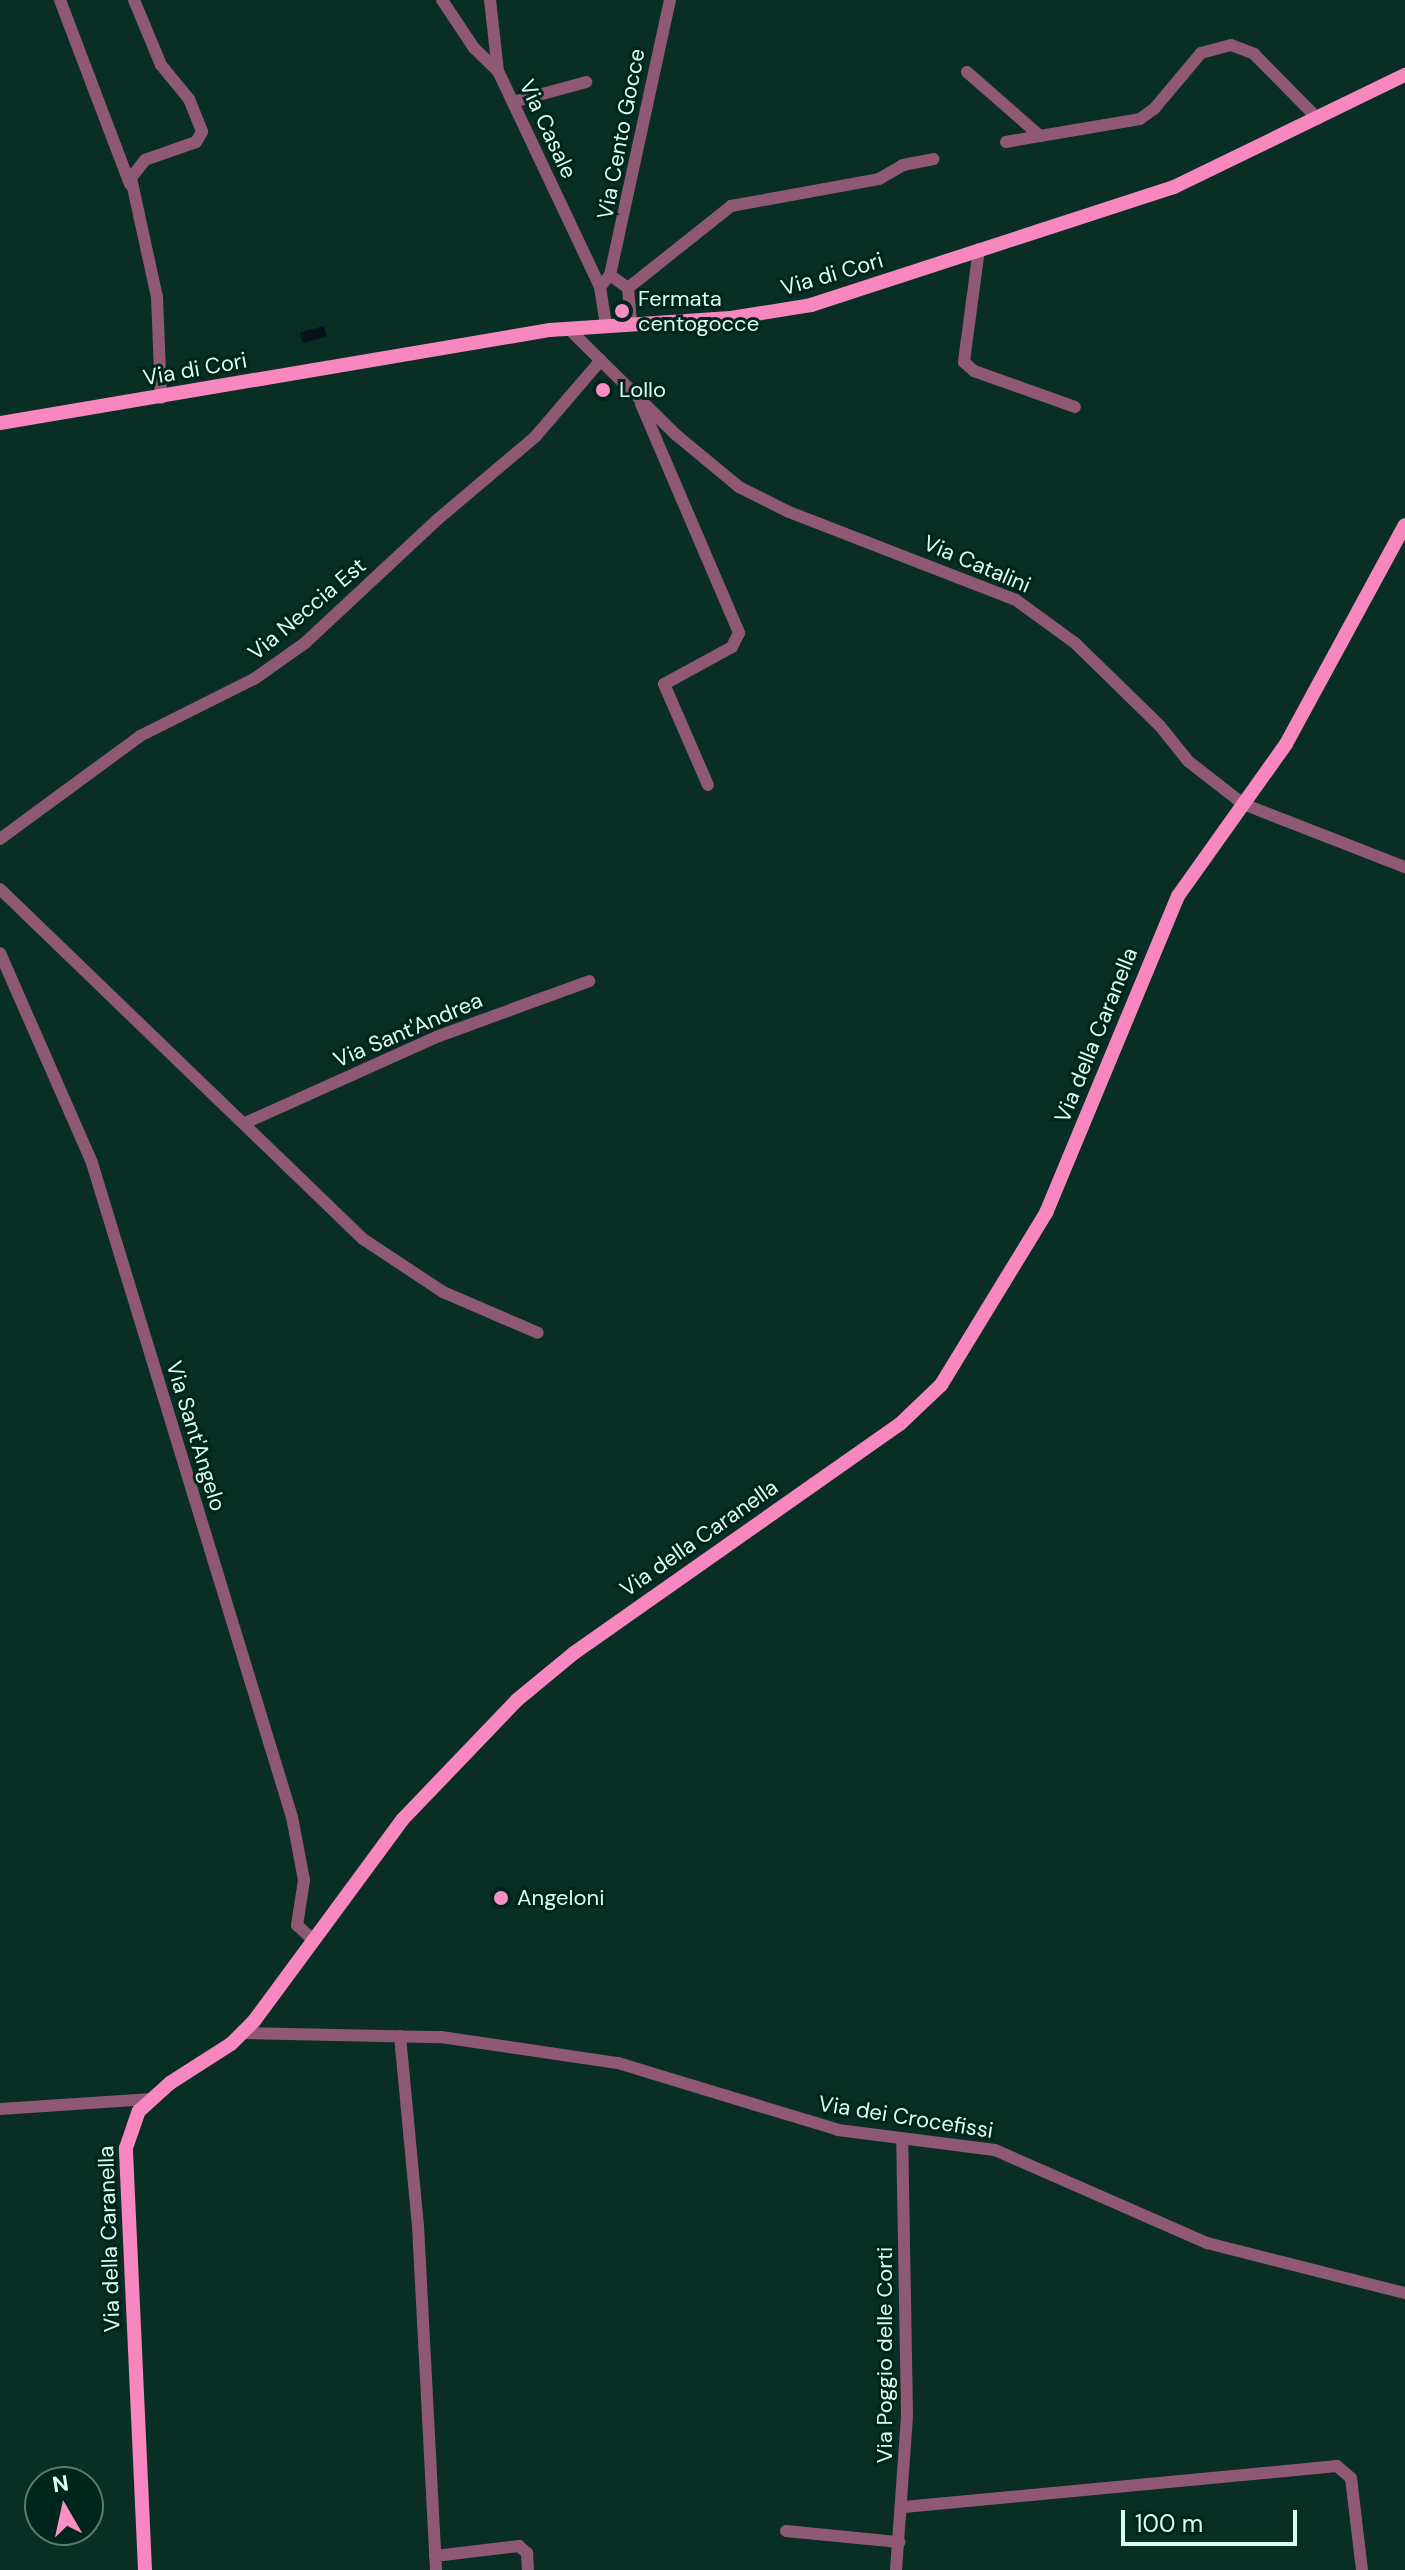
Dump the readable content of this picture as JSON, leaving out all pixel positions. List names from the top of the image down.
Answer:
{
  "streets": {
    "main road": ["Via di Cori", "Via della Caranella"],
    "street": [
      "Via Casale",
      "Via Cento Gocce",
      "Via Catalini",
      "Via Neccia Est",
      "Via Sant'Andrea",
      "Via Sant'Angelo",
      "Via dei Crocefissi",
      "Via Poggio delle Corti"
    ]
  },
  "crossings": [
    ["Via Casale", "Via di Cori"],
    ["Via di Cori", "Via Catalini"],
    ["Via Catalini", "Via Neccia Est"],
    ["Via Catalini", "Via della Caranella"],
    ["Via della Caranella", "Via Sant'Angelo"],
    ["Via della Caranella", "Via dei Crocefissi"],
    ["Via dei Crocefissi", "Via Poggio delle Corti"]
  ],
  "places": ["Fermata centogocce", "Lollo", "Angeloni"],
  "scale_bar": "100 m",
  "north": "top"
}
